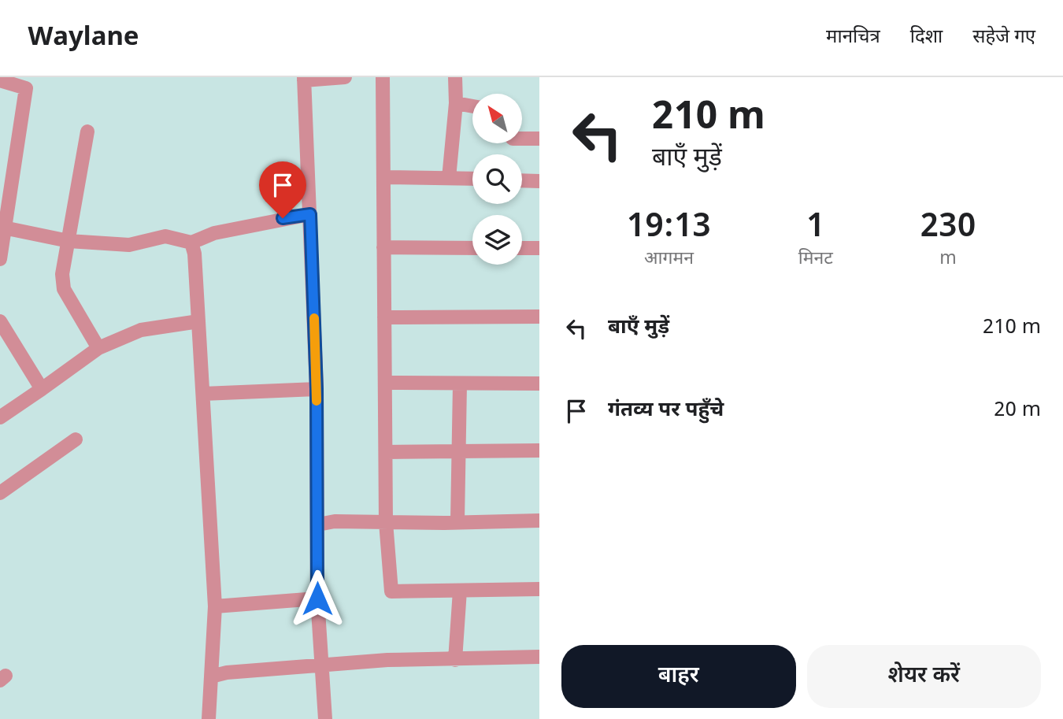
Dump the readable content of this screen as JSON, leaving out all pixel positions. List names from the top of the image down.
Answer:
{
  "north": "top left",
  "page": {
    "header": "Waylane",
    "nav": ["मानचित्र", "दिशा", "सहेजे गए"],
    "turn": ["210 m", "बाएँ मुड़ें"],
    "eta": [
      "19:13",
      "आगमन",
      "1",
      "मिनट",
      "230",
      "m"
    ],
    "list": [
      {
        "name": "बाएँ मुड़ें",
        "value": "210 m"
      },
      {
        "name": "गंतव्य पर पहुँचे",
        "value": "20 m"
      }
    ],
    "buttons": ["बाहर", "शेयर करें"]
  }
}
